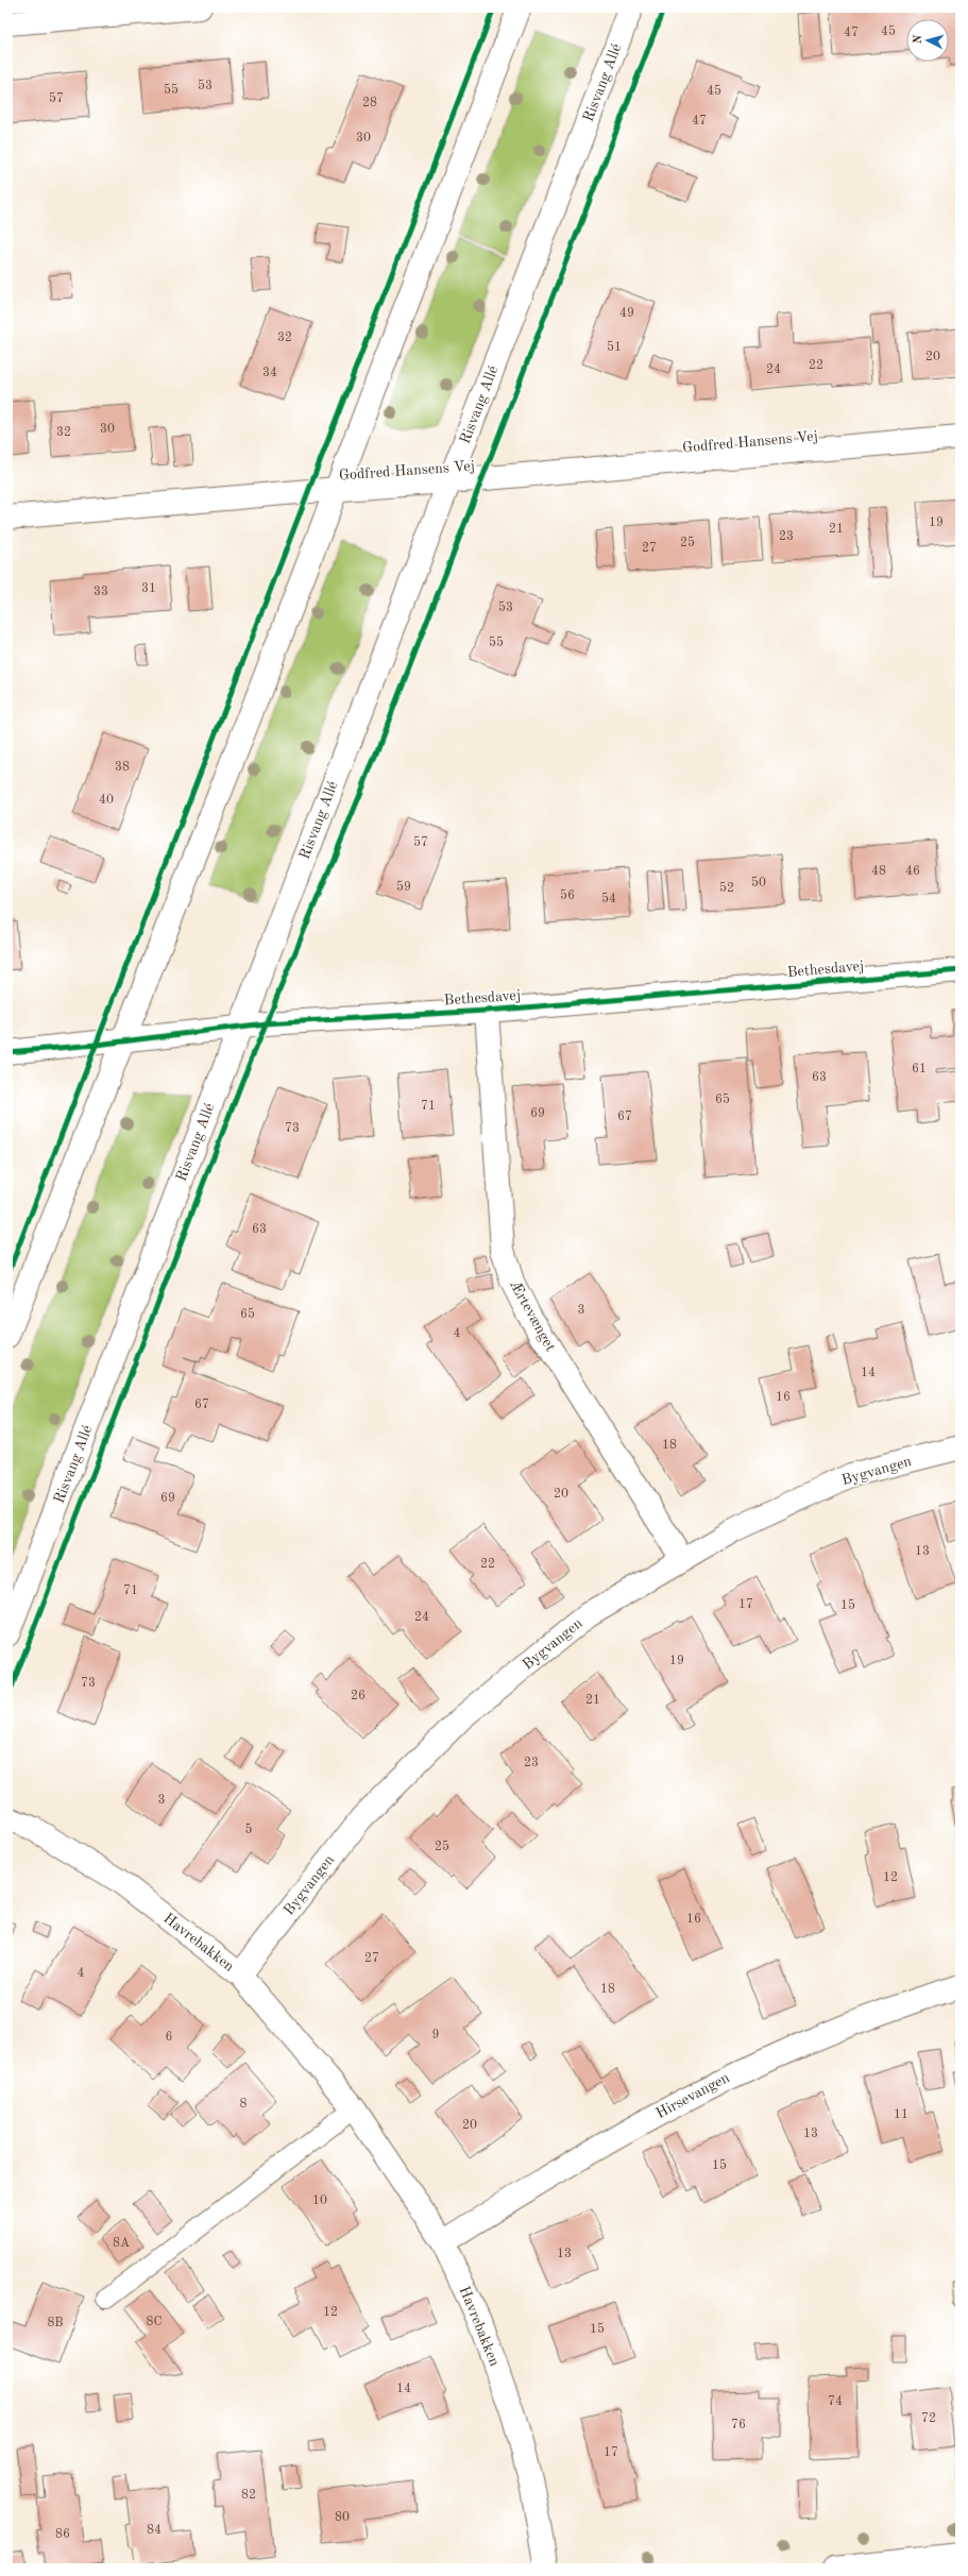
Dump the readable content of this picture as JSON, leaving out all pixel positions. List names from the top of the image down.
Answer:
{
  "streets": {
    "street": [
      "Risvang Allé",
      "Godfred Hansens Vej",
      "Bethesdavej",
      "Ærtevænget",
      "Bygvangen",
      "Havrebakken",
      "Hirsevangen"
    ]
  },
  "crossings": [
    ["Risvang Allé", "Godfred Hansens Vej"],
    ["Risvang Allé", "Bethesdavej"],
    ["Bethesdavej", "Ærtevænget"],
    ["Ærtevænget", "Bygvangen"],
    ["Bygvangen", "Havrebakken"],
    ["Havrebakken", "Hirsevangen"]
  ],
  "house_numbers": [
    "45",
    "47",
    "53",
    "55",
    "45",
    "57",
    "28",
    "47",
    "30",
    "49",
    "32",
    "51",
    "20",
    "22",
    "24",
    "34",
    "30",
    "32",
    "19",
    "21",
    "23",
    "25",
    "27",
    "31",
    "33",
    "53",
    "55",
    "38",
    "40",
    "57",
    "48",
    "46",
    "50",
    "59",
    "52",
    "56",
    "54",
    "61",
    "63",
    "65",
    "71",
    "69",
    "67",
    "73",
    "63",
    "3",
    "65",
    "4",
    "14",
    "16",
    "67",
    "18",
    "20",
    "69",
    "13",
    "22",
    "71",
    "17",
    "15",
    "24",
    "19",
    "73",
    "26",
    "21",
    "23",
    "3",
    "5",
    "25",
    "12",
    "16",
    "27",
    "4",
    "18",
    "9",
    "6",
    "8",
    "11",
    "20",
    "13",
    "15",
    "10",
    "8A",
    "13",
    "12",
    "8C",
    "8B",
    "15",
    "14",
    "74",
    "72",
    "76",
    "17",
    "82",
    "80",
    "84",
    "86"
  ],
  "north": "left"
}
